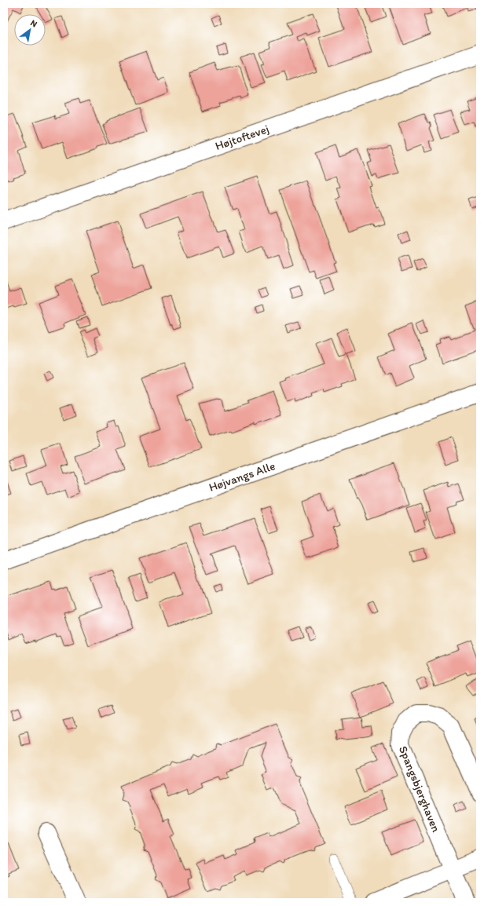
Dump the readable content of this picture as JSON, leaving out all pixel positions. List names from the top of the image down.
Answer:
{
  "streets": {
    "street": ["Højtoftevej", "Højvangs Alle", "Spangsbjerghaven"]
  },
  "north": "top right"
}
